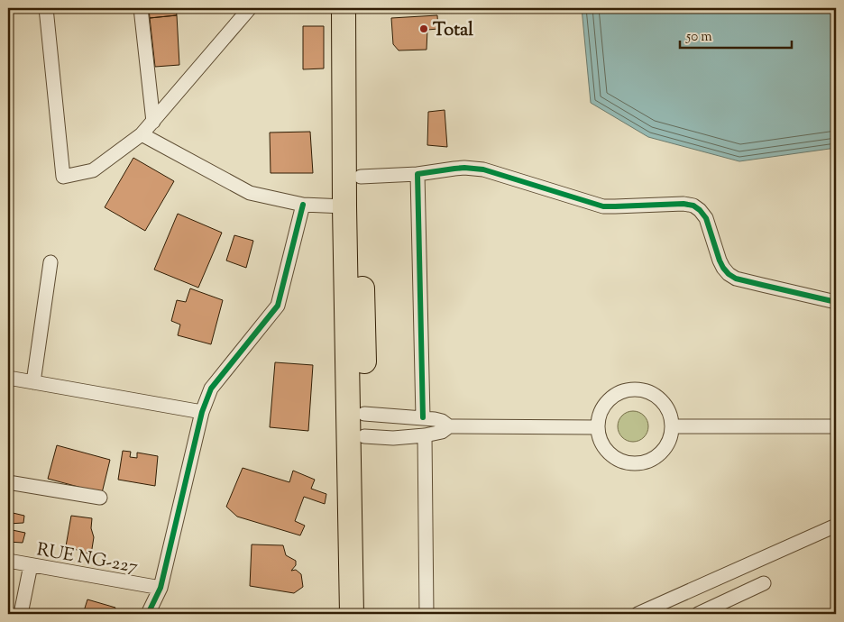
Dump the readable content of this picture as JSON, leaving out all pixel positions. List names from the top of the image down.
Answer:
{
  "streets": {
    "street": ["RUE NG-227"]
  },
  "places": ["Total"],
  "scale_bar": "50 m"
}
